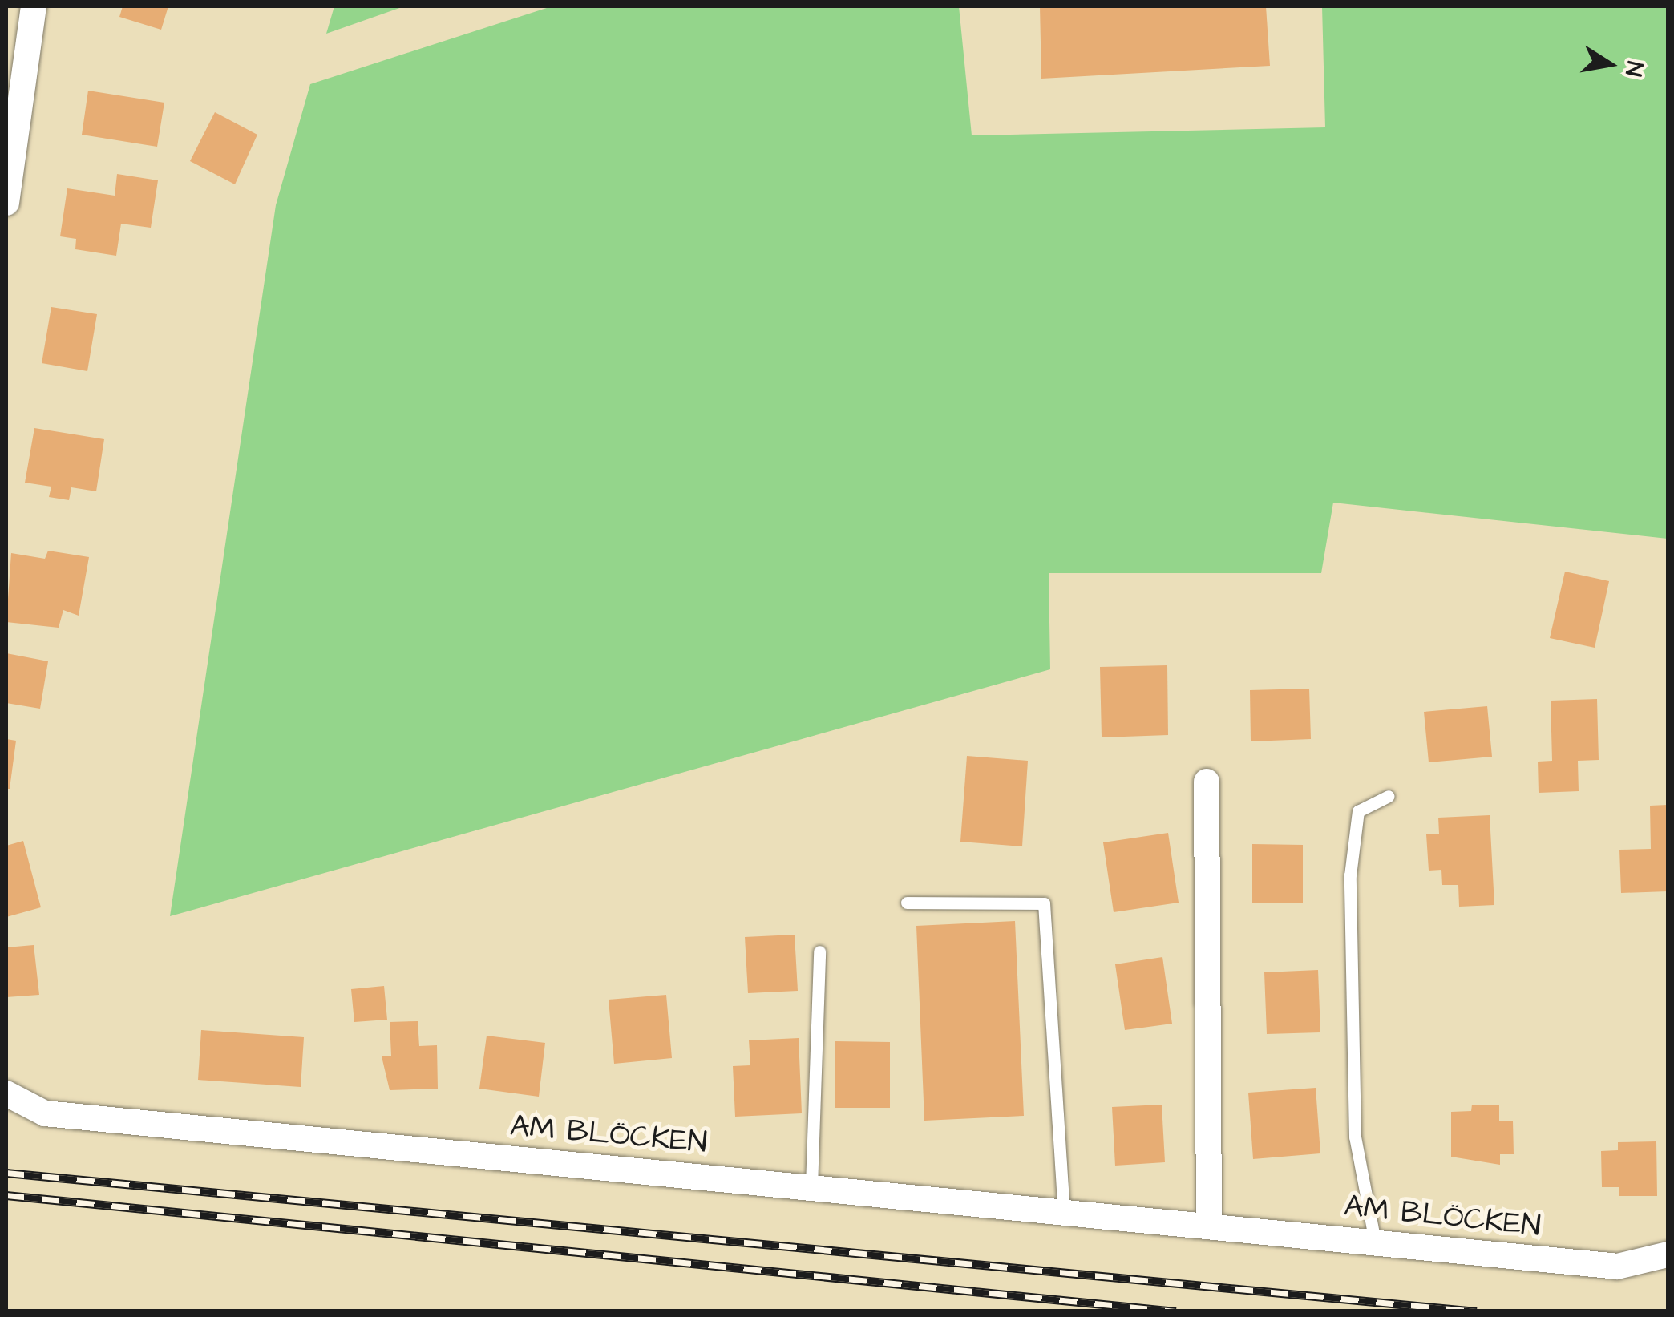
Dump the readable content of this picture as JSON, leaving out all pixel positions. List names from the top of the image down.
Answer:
{
  "streets": {
    "street": ["AM BLÖCKEN"]
  },
  "north": "right"
}
